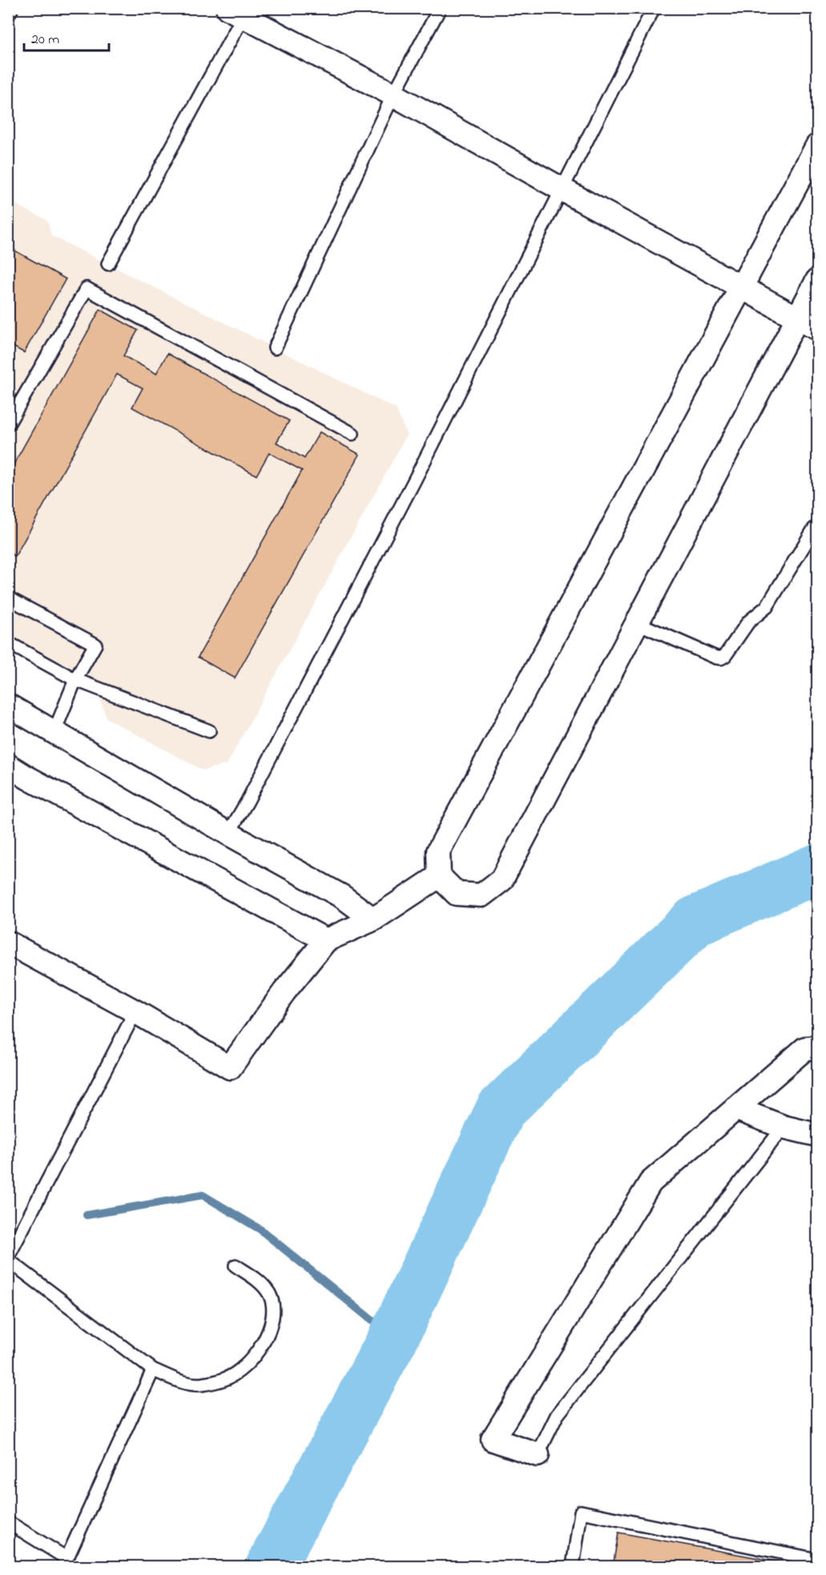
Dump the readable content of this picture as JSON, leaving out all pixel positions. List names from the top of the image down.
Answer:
{
  "scale_bar": "20 m"
}
